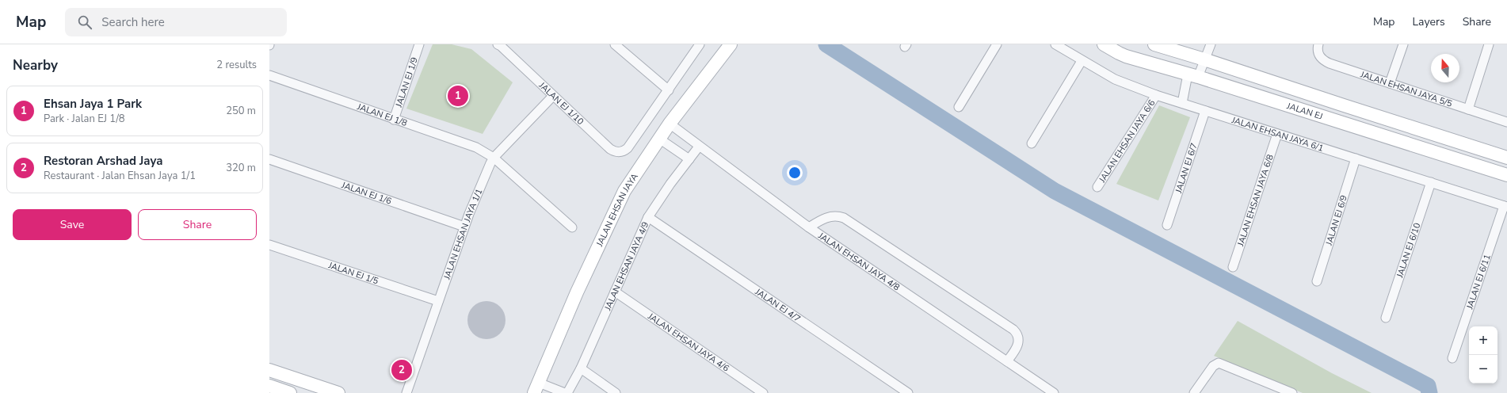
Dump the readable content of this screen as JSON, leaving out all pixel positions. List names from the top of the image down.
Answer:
{
  "streets": {
    "main road": ["JALAN EJ", "JALAN EHSAN JAYA"],
    "street": [
      "JALAN EJ 1/9",
      "JALAN EHSAN JAYA 5/5",
      "JALAN EJ 1/10",
      "JALAN EJ 1/8",
      "JALAN EHSAN JAYA 6/1",
      "JALAN EHSAN JAYA 6/6",
      "JALAN EJ 6/7",
      "JALAN EJ 1/6",
      "JALAN EHSAN JAYA 6/8",
      "JALAN EJ 6/9",
      "JALAN EHSAN JAYA 1/1",
      "JALAN EJ 6/10",
      "JALAN EHSAN JAYA 4/8",
      "JALAN EHSAN JAYA 4/9",
      "JALAN EJ 1/5",
      "JALAN EJ 6/11",
      "JALAN EJ 4/7",
      "JALAN EHSAN JAYA 4/6"
    ]
  },
  "crossings": [
    ["JALAN EJ 1/9", "JALAN EJ 1/8"],
    ["JALAN EJ 1/10", "JALAN EHSAN JAYA 1/1"],
    ["JALAN EJ 1/8", "JALAN EHSAN JAYA 1/1"],
    ["JALAN EHSAN JAYA 6/1", "JALAN EHSAN JAYA 6/6"],
    ["JALAN EHSAN JAYA 6/1", "JALAN EJ 6/7"],
    ["JALAN EHSAN JAYA 6/1", "JALAN EHSAN JAYA 6/8"],
    ["JALAN EHSAN JAYA 6/1", "JALAN EJ 6/9"],
    ["JALAN EHSAN JAYA 6/1", "JALAN EJ 6/10"],
    ["JALAN EHSAN JAYA 6/1", "JALAN EJ 6/11"],
    ["JALAN EJ 1/6", "JALAN EHSAN JAYA 1/1"],
    ["JALAN EHSAN JAYA", "JALAN EHSAN JAYA 4/8"],
    ["JALAN EHSAN JAYA 1/1", "JALAN EJ 1/5"],
    ["JALAN EHSAN JAYA 4/8", "JALAN EHSAN JAYA 4/9"],
    ["JALAN EHSAN JAYA 4/9", "JALAN EJ 4/7"],
    ["JALAN EHSAN JAYA 4/9", "JALAN EHSAN JAYA 4/6"]
  ],
  "north": "top",
  "page": {
    "header": "Map",
    "search": "Search here",
    "nav": ["Map", "Layers", "Share"],
    "heading": ["Nearby", "2 results"],
    "pins": ["1", "2"],
    "list": [
      {
        "mark": "1",
        "name": "Ehsan Jaya 1 Park",
        "note": "Park · Jalan EJ 1/8",
        "value": "250 m"
      },
      {
        "mark": "2",
        "name": "Restoran Arshad Jaya",
        "note": "Restaurant · Jalan Ehsan Jaya 1/1",
        "value": "320 m"
      }
    ],
    "buttons": ["Save", "Share"],
    "map_buttons": ["+", "−"]
  }
}
